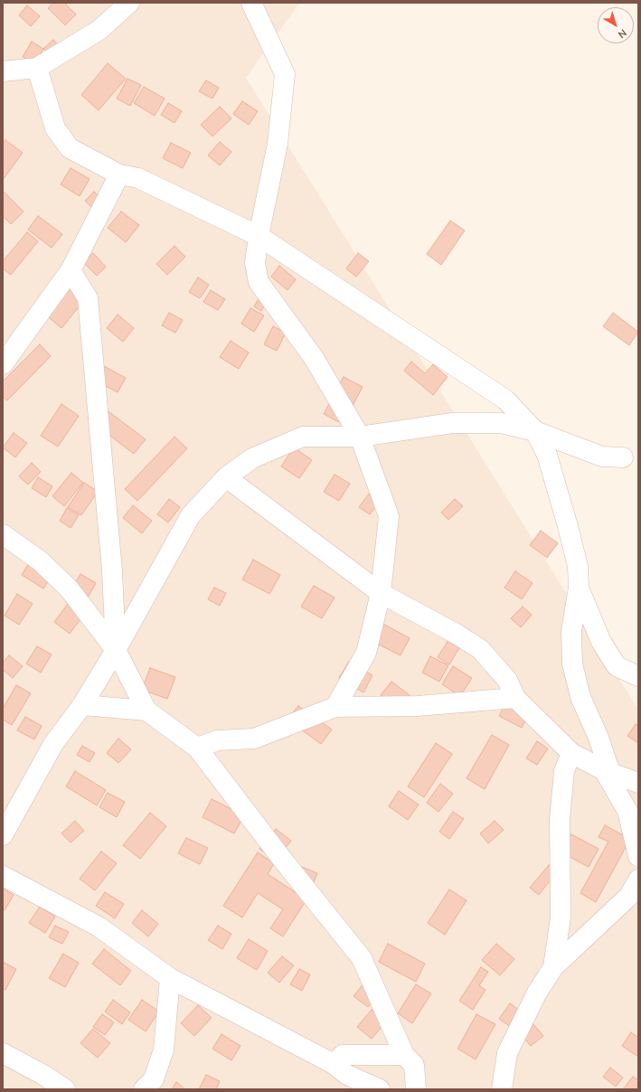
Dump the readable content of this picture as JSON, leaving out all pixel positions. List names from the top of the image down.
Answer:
{
  "north": "bottom right"
}
